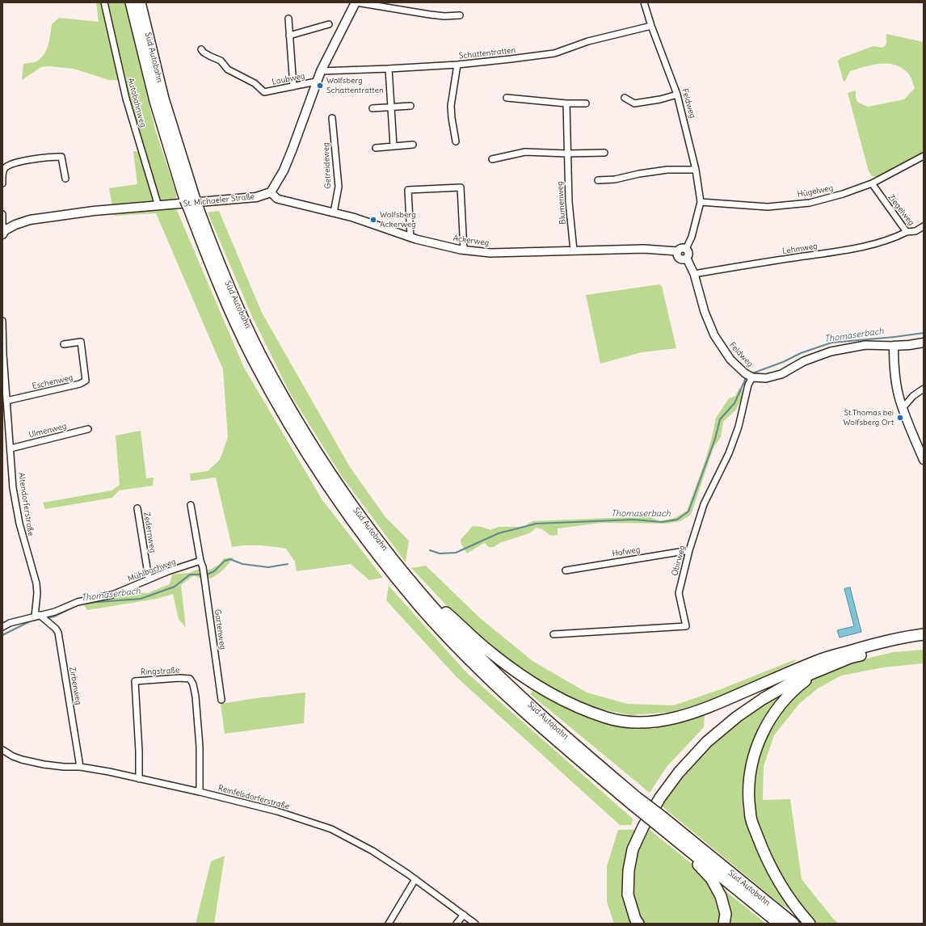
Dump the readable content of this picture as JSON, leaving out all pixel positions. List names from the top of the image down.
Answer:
{
  "streets": {
    "highway": ["Süd Autobahn"],
    "main road": ["St. Michaeler Straße"],
    "street": [
      "Schattentratten",
      "Laubweg",
      "Autobahnweg",
      "Feldweg",
      "Getreideweg",
      "Hügelweg",
      "Blumenweg",
      "Ziegelweg",
      "Ackerweg",
      "Lehmweg",
      "Eschenweg",
      "Ulmenweg",
      "Altendorferstraße",
      "Zedernweg",
      "Hofweg",
      "Obirweg",
      "Mühlbachweg",
      "Gartenweg",
      "Ringstraße",
      "Zirbenweg",
      "Reinfelsdorferstraße"
    ]
  },
  "crossings": [
    ["Schattentratten", "Feldweg"],
    ["Autobahnweg", "St. Michaeler Straße"],
    ["Feldweg", "Hügelweg"],
    ["Feldweg", "Ackerweg"],
    ["Feldweg", "Lehmweg"],
    ["Feldweg", "Obirweg"],
    ["Getreideweg", "Ackerweg"],
    ["Hügelweg", "Ziegelweg"],
    ["St. Michaeler Straße", "Ackerweg"],
    ["Blumenweg", "Ackerweg"],
    ["Ziegelweg", "Lehmweg"],
    ["Eschenweg", "Altendorferstraße"],
    ["Ulmenweg", "Altendorferstraße"],
    ["Altendorferstraße", "Mühlbachweg"],
    ["Altendorferstraße", "Zirbenweg"],
    ["Zedernweg", "Mühlbachweg"],
    ["Hofweg", "Obirweg"],
    ["Mühlbachweg", "Gartenweg"],
    ["Mühlbachweg", "Zirbenweg"],
    ["Ringstraße", "Reinfelsdorferstraße"],
    ["Zirbenweg", "Reinfelsdorferstraße"]
  ],
  "water": ["Thomaserbach"],
  "places": ["Wolfsberg Schattentratten", "Wolfsberg Ackerweg", "St.Thomas bei Wolfsberg Ort"]
}
